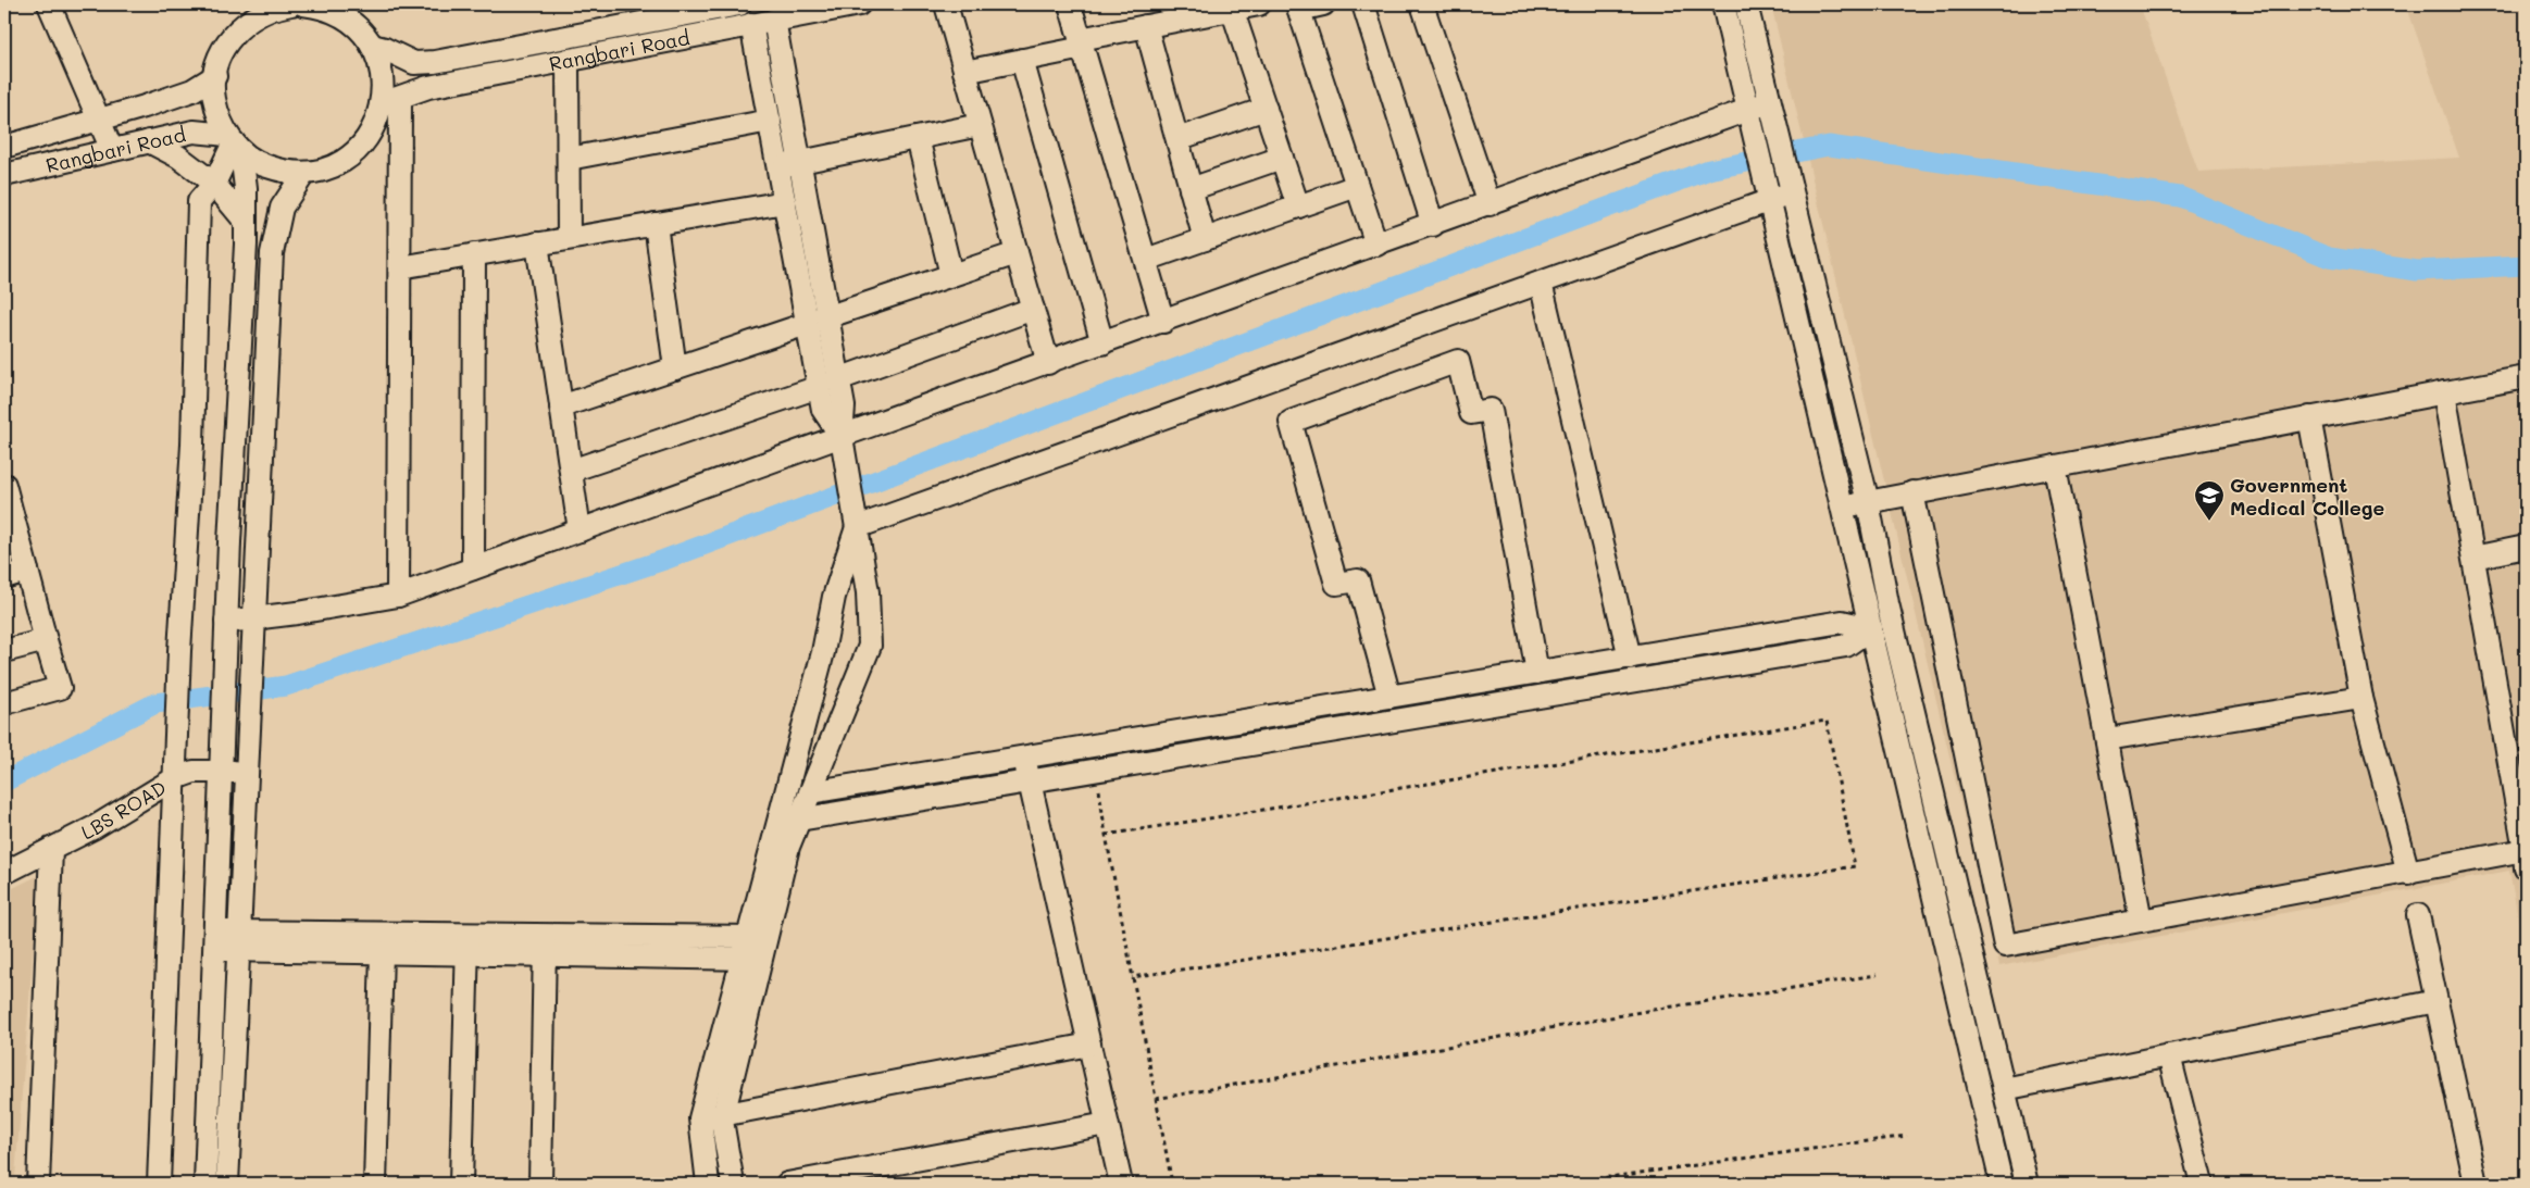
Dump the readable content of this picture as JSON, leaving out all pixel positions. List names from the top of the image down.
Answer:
{
  "streets": {
    "street": ["Rangbari Road", "LBS ROAD"]
  },
  "places": {
    "school or university": ["Government Medical College"]
  }
}
